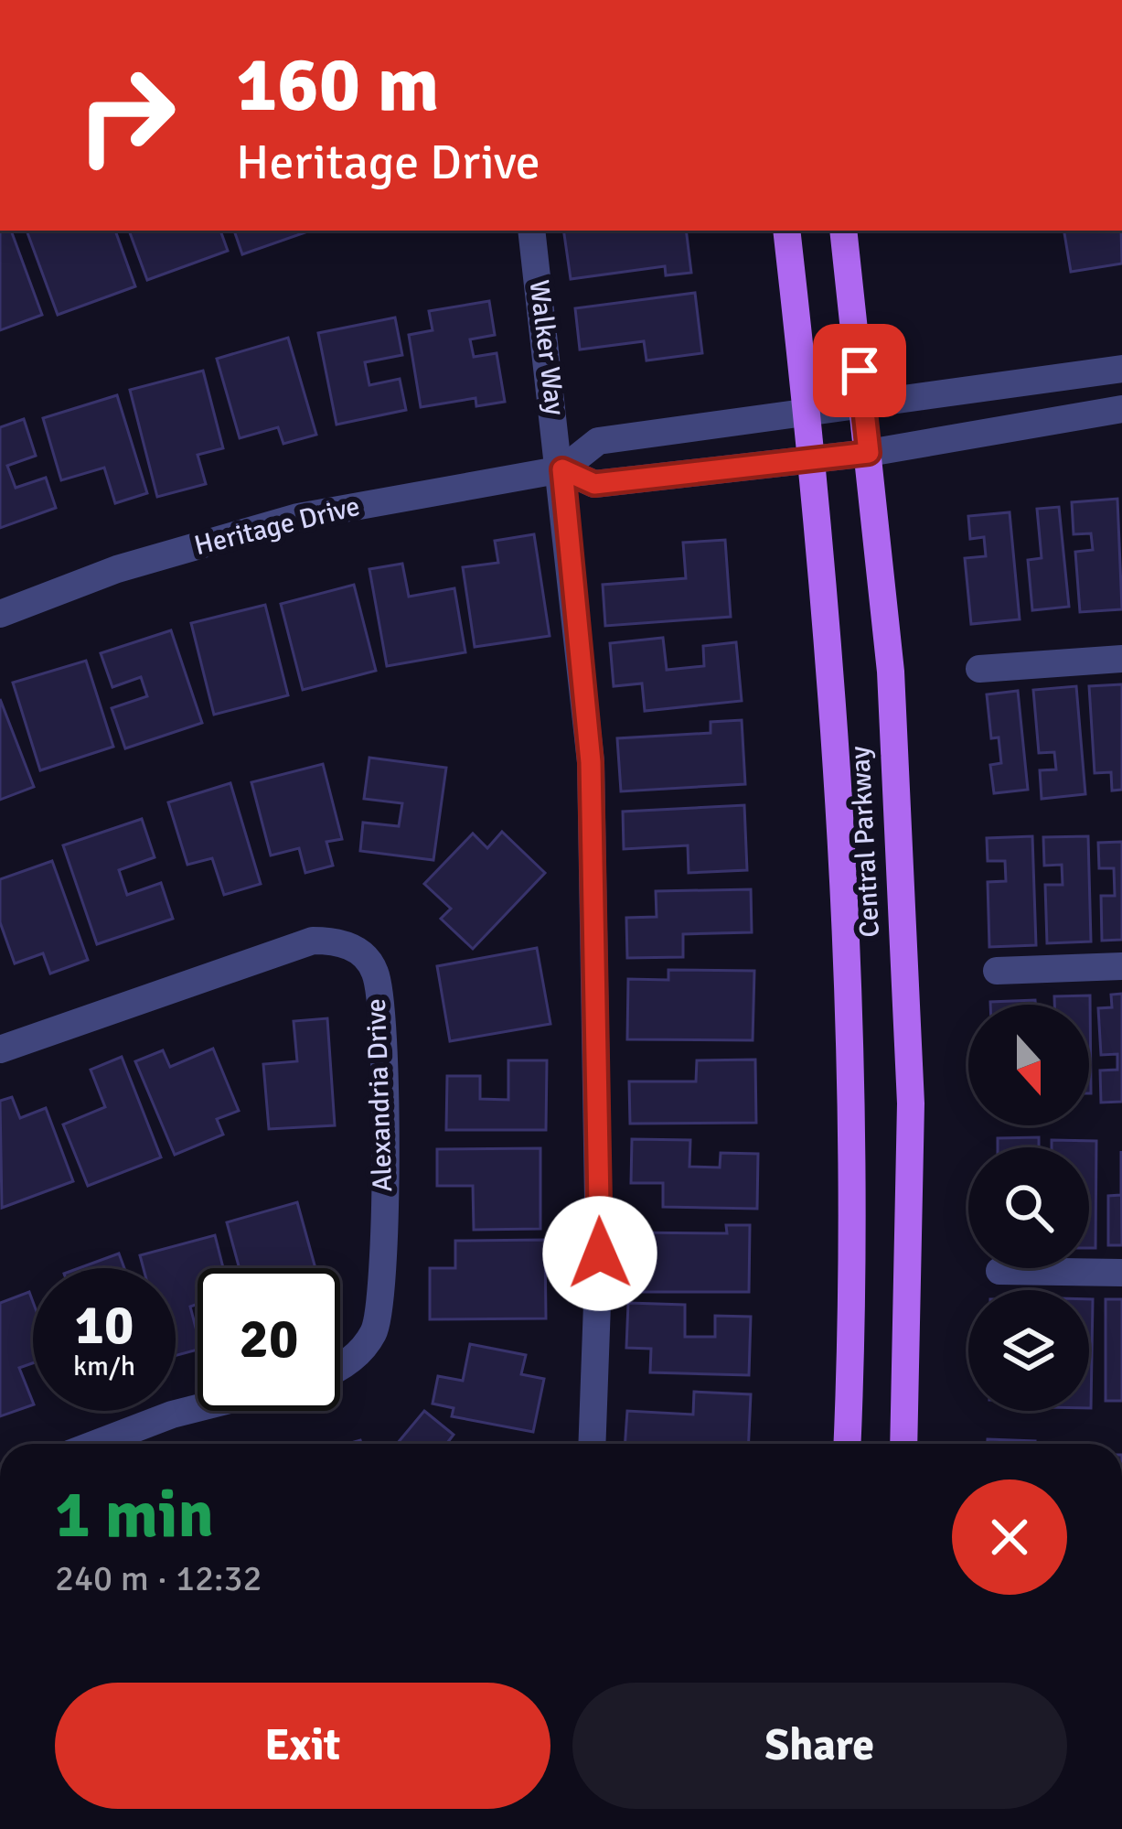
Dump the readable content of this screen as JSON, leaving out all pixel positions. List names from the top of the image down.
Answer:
{
  "streets": {
    "main road": ["Central Parkway"],
    "street": ["Walker Way", "Heritage Drive", "Alexandria Drive"]
  },
  "crossings": [
    ["Walker Way", "Heritage Drive"],
    ["Heritage Drive", "Central Parkway"]
  ],
  "north": "bottom",
  "page": {
    "turn": ["160 m", "Heritage Drive"],
    "speed": "10 km/h",
    "limit": "20",
    "heading": ["1 min", "240 m · 12:32"],
    "buttons": ["Exit", "Share"]
  }
}
